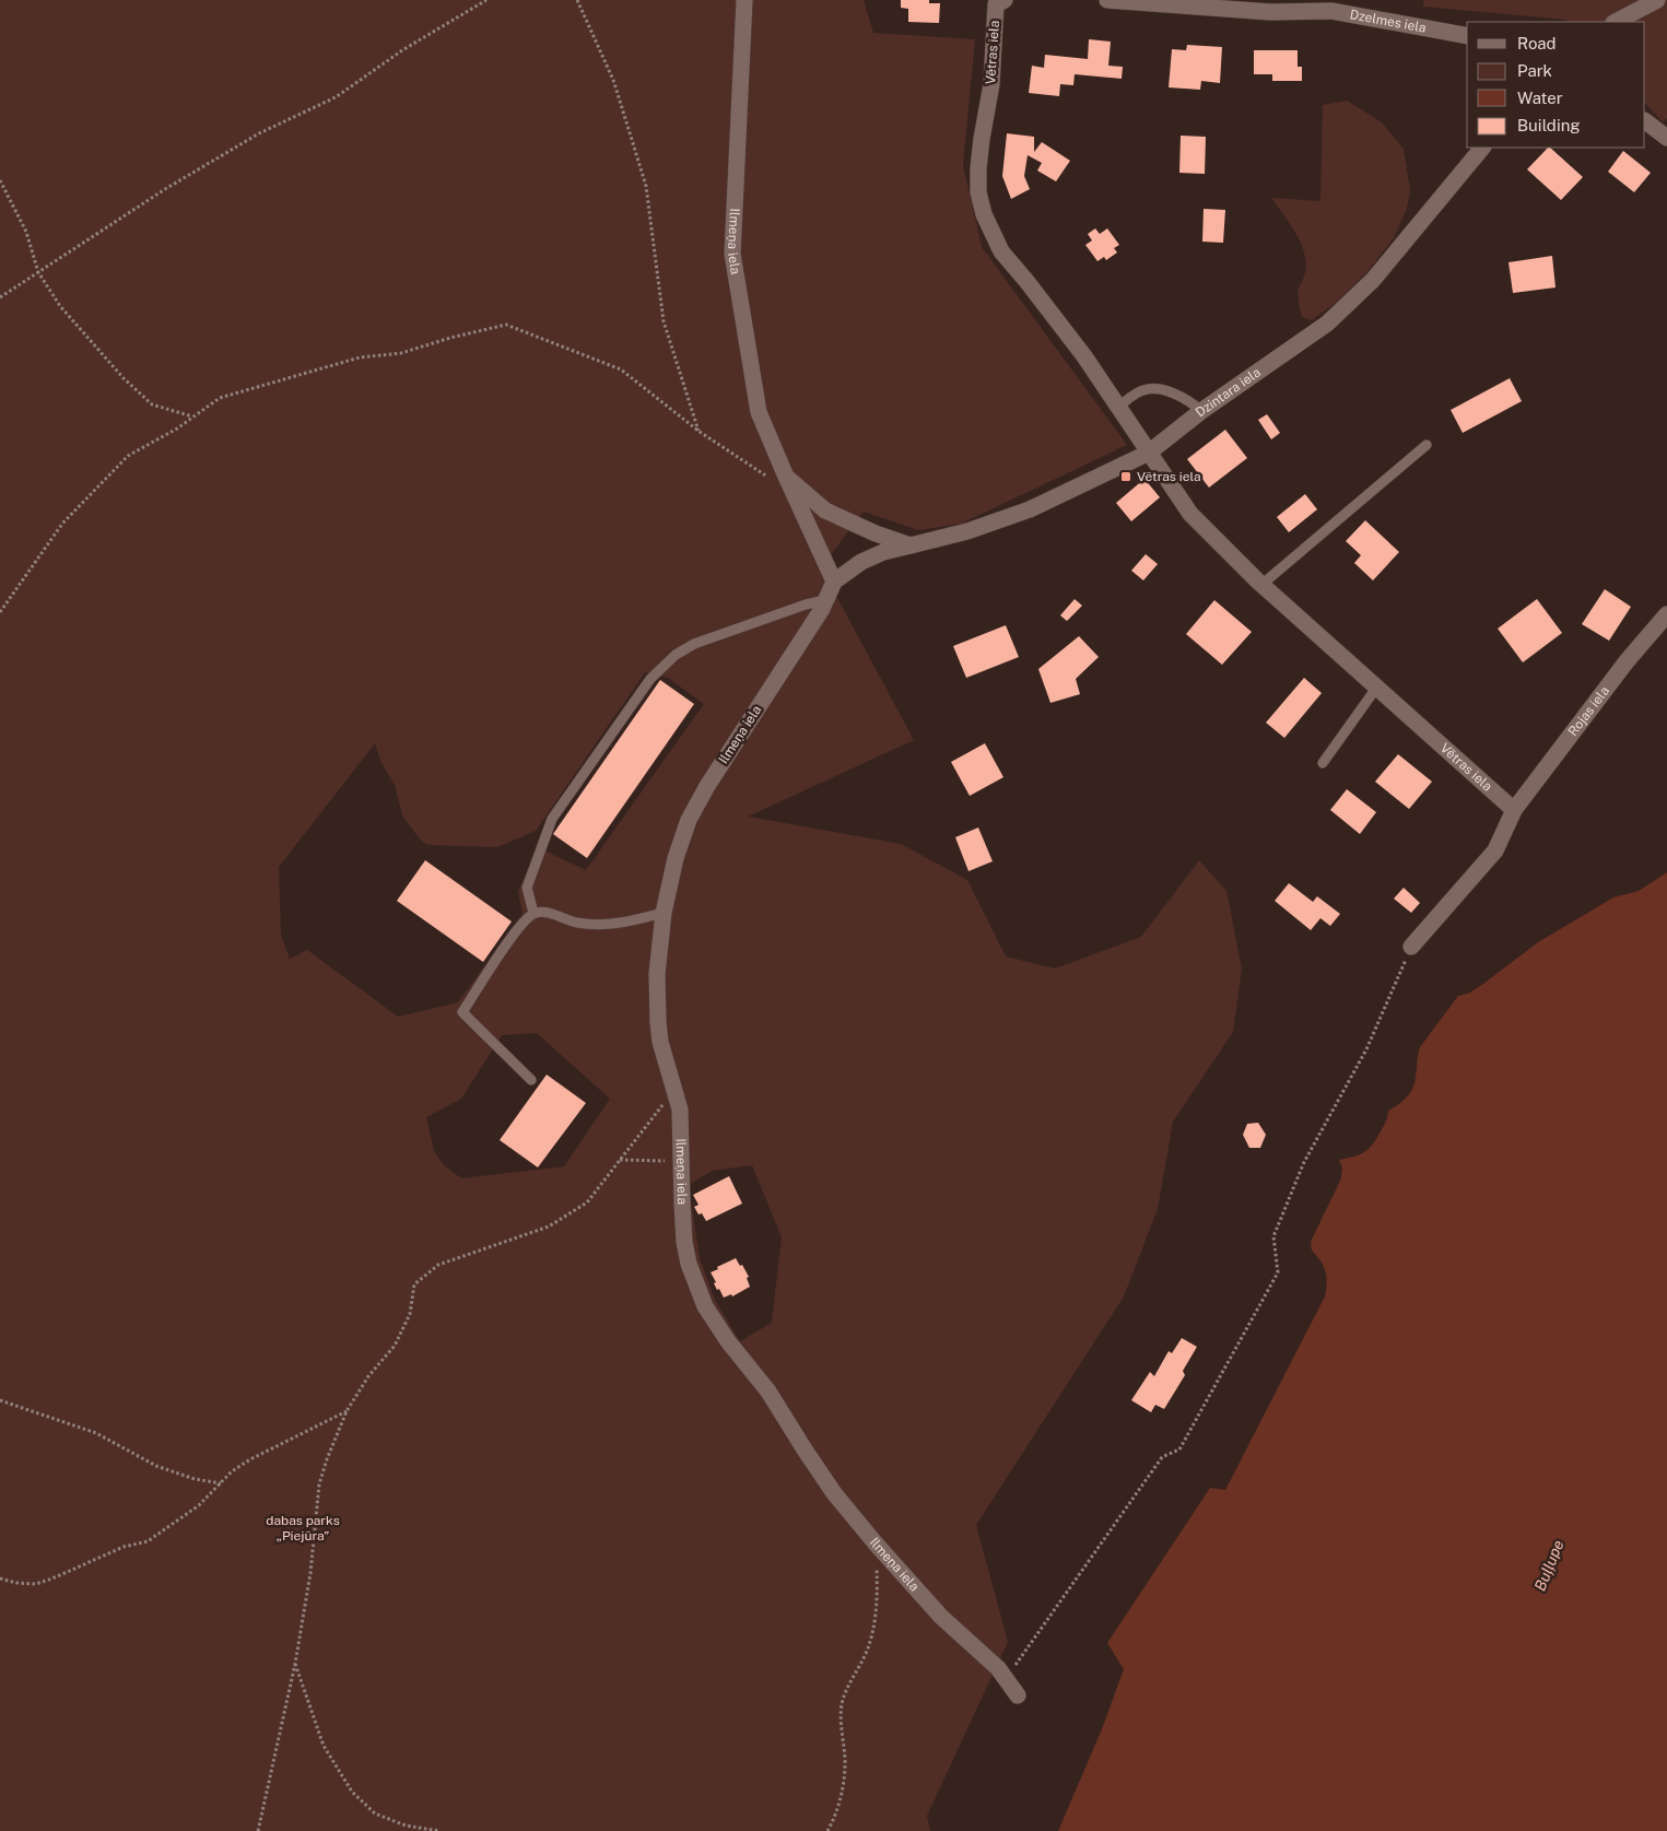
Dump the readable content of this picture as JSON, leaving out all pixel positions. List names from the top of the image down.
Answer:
{
  "streets": {
    "street": [
      "Dzelmes iela",
      "Vētras iela",
      "Ilmeņa iela",
      "Dzintara iela",
      "Rojas iela"
    ]
  },
  "crossings": [
    ["Vētras iela", "Dzintara iela"],
    ["Vētras iela", "Rojas iela"],
    ["Ilmeņa iela", "Dzintara iela"]
  ],
  "water": ["Buļļupe"],
  "parks": ["dabas parks „Piejūra”"],
  "places": {
    "transit": ["Vētras iela"]
  },
  "legend": [
    "Road",
    "Park",
    "Water",
    "Building"
  ]
}
